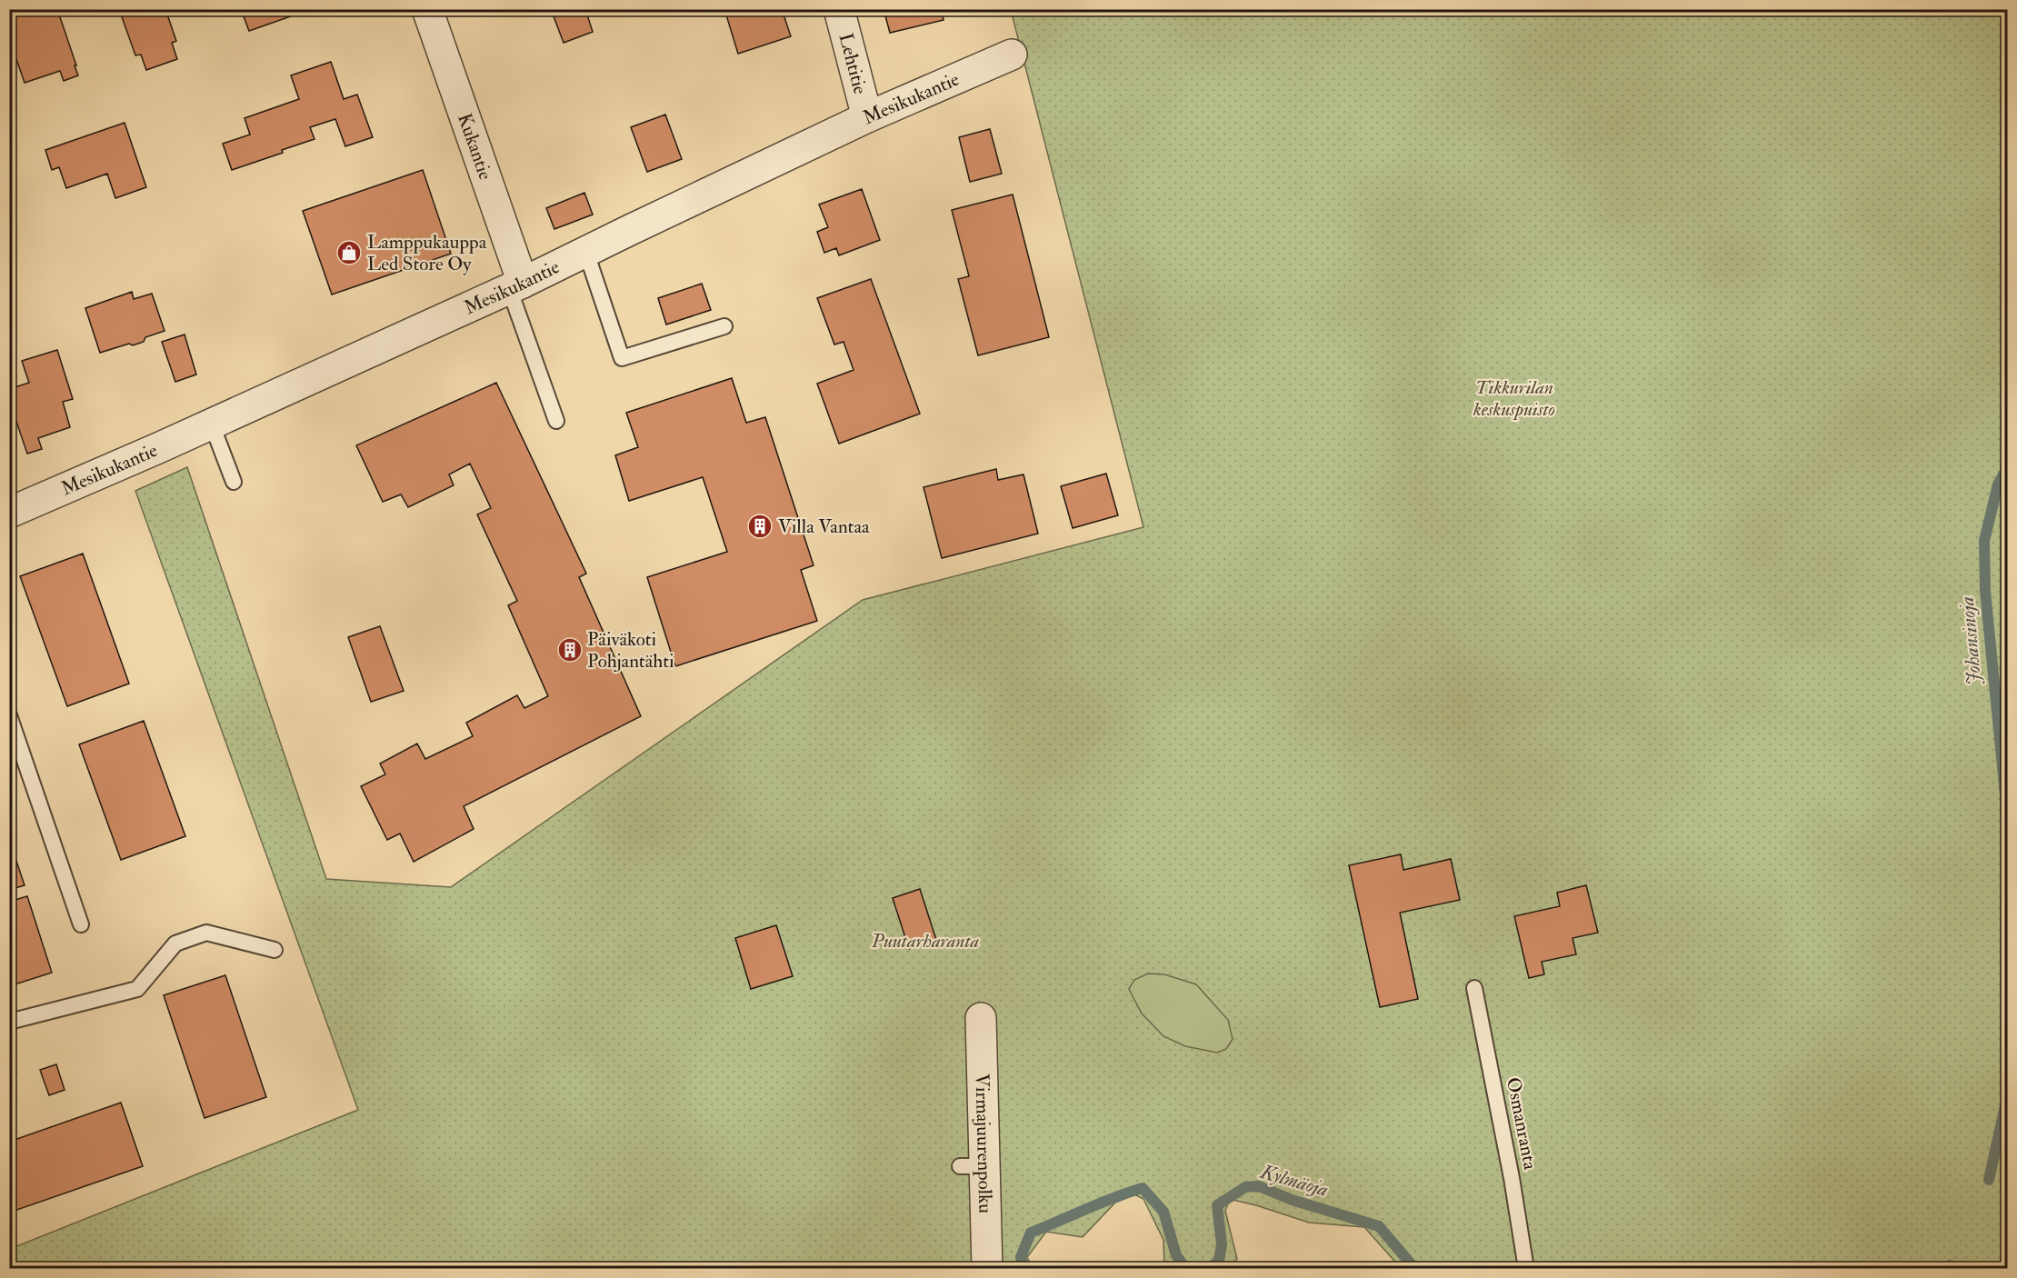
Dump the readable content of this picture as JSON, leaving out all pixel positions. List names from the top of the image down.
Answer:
{
  "streets": {
    "street": [
      "Lehtitie",
      "Mesikukantie",
      "Kukantie",
      "Virmajuurenpolku"
    ],
    "lane": ["Osmanranta"]
  },
  "crossings": [
    ["Lehtitie", "Mesikukantie"],
    ["Mesikukantie", "Kukantie"]
  ],
  "water": ["Johansinoja", "Kylmäoja"],
  "parks": ["Tikkurilan keskuspuisto", "Puutarharanta"],
  "places": {
    "shop": ["Lamppukauppa Led Store Oy"],
    "building": ["Villa Vantaa", "Päiväkoti Pohjantähti"]
  }
}
